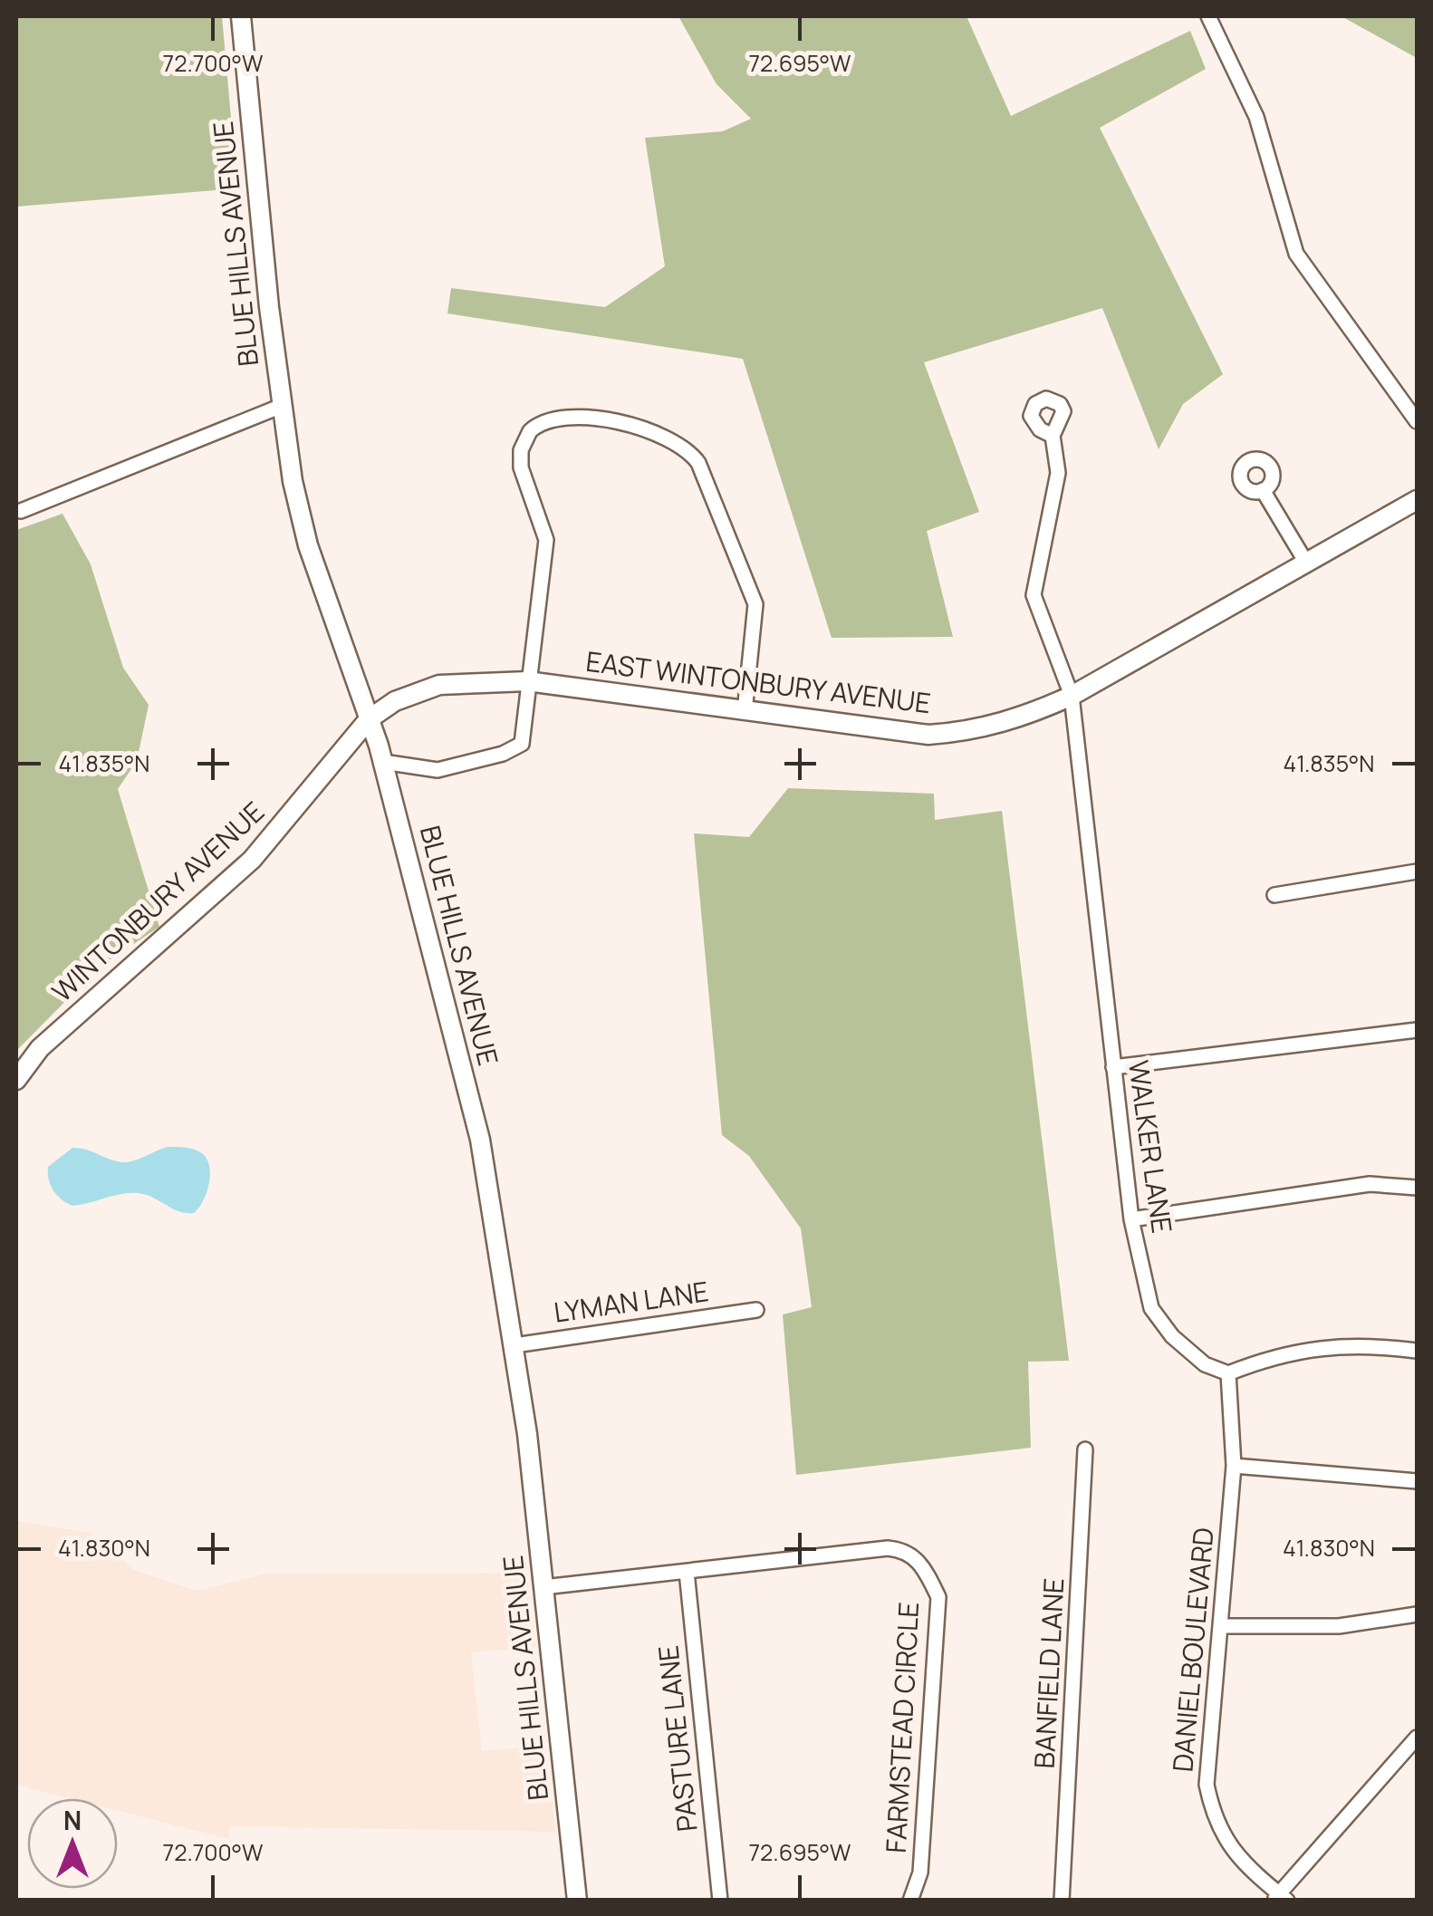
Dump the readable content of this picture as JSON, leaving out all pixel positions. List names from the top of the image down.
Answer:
{
  "streets": {
    "main road": ["BLUE HILLS AVENUE", "EAST WINTONBURY AVENUE", "WINTONBURY AVENUE"],
    "street": [
      "WALKER LANE",
      "LYMAN LANE",
      "DANIEL BOULEVARD",
      "BANFIELD LANE",
      "FARMSTEAD CIRCLE",
      "PASTURE LANE"
    ]
  },
  "crossings": [
    ["BLUE HILLS AVENUE", "EAST WINTONBURY AVENUE"],
    ["BLUE HILLS AVENUE", "WINTONBURY AVENUE"],
    ["BLUE HILLS AVENUE", "LYMAN LANE"],
    ["BLUE HILLS AVENUE", "FARMSTEAD CIRCLE"],
    ["EAST WINTONBURY AVENUE", "WINTONBURY AVENUE"],
    ["EAST WINTONBURY AVENUE", "WALKER LANE"],
    ["WALKER LANE", "DANIEL BOULEVARD"],
    ["FARMSTEAD CIRCLE", "PASTURE LANE"]
  ],
  "north": "top",
  "coordinates": [
    "72.700°W",
    "72.695°W",
    "41.835°N",
    "41.830°N"
  ]
}
